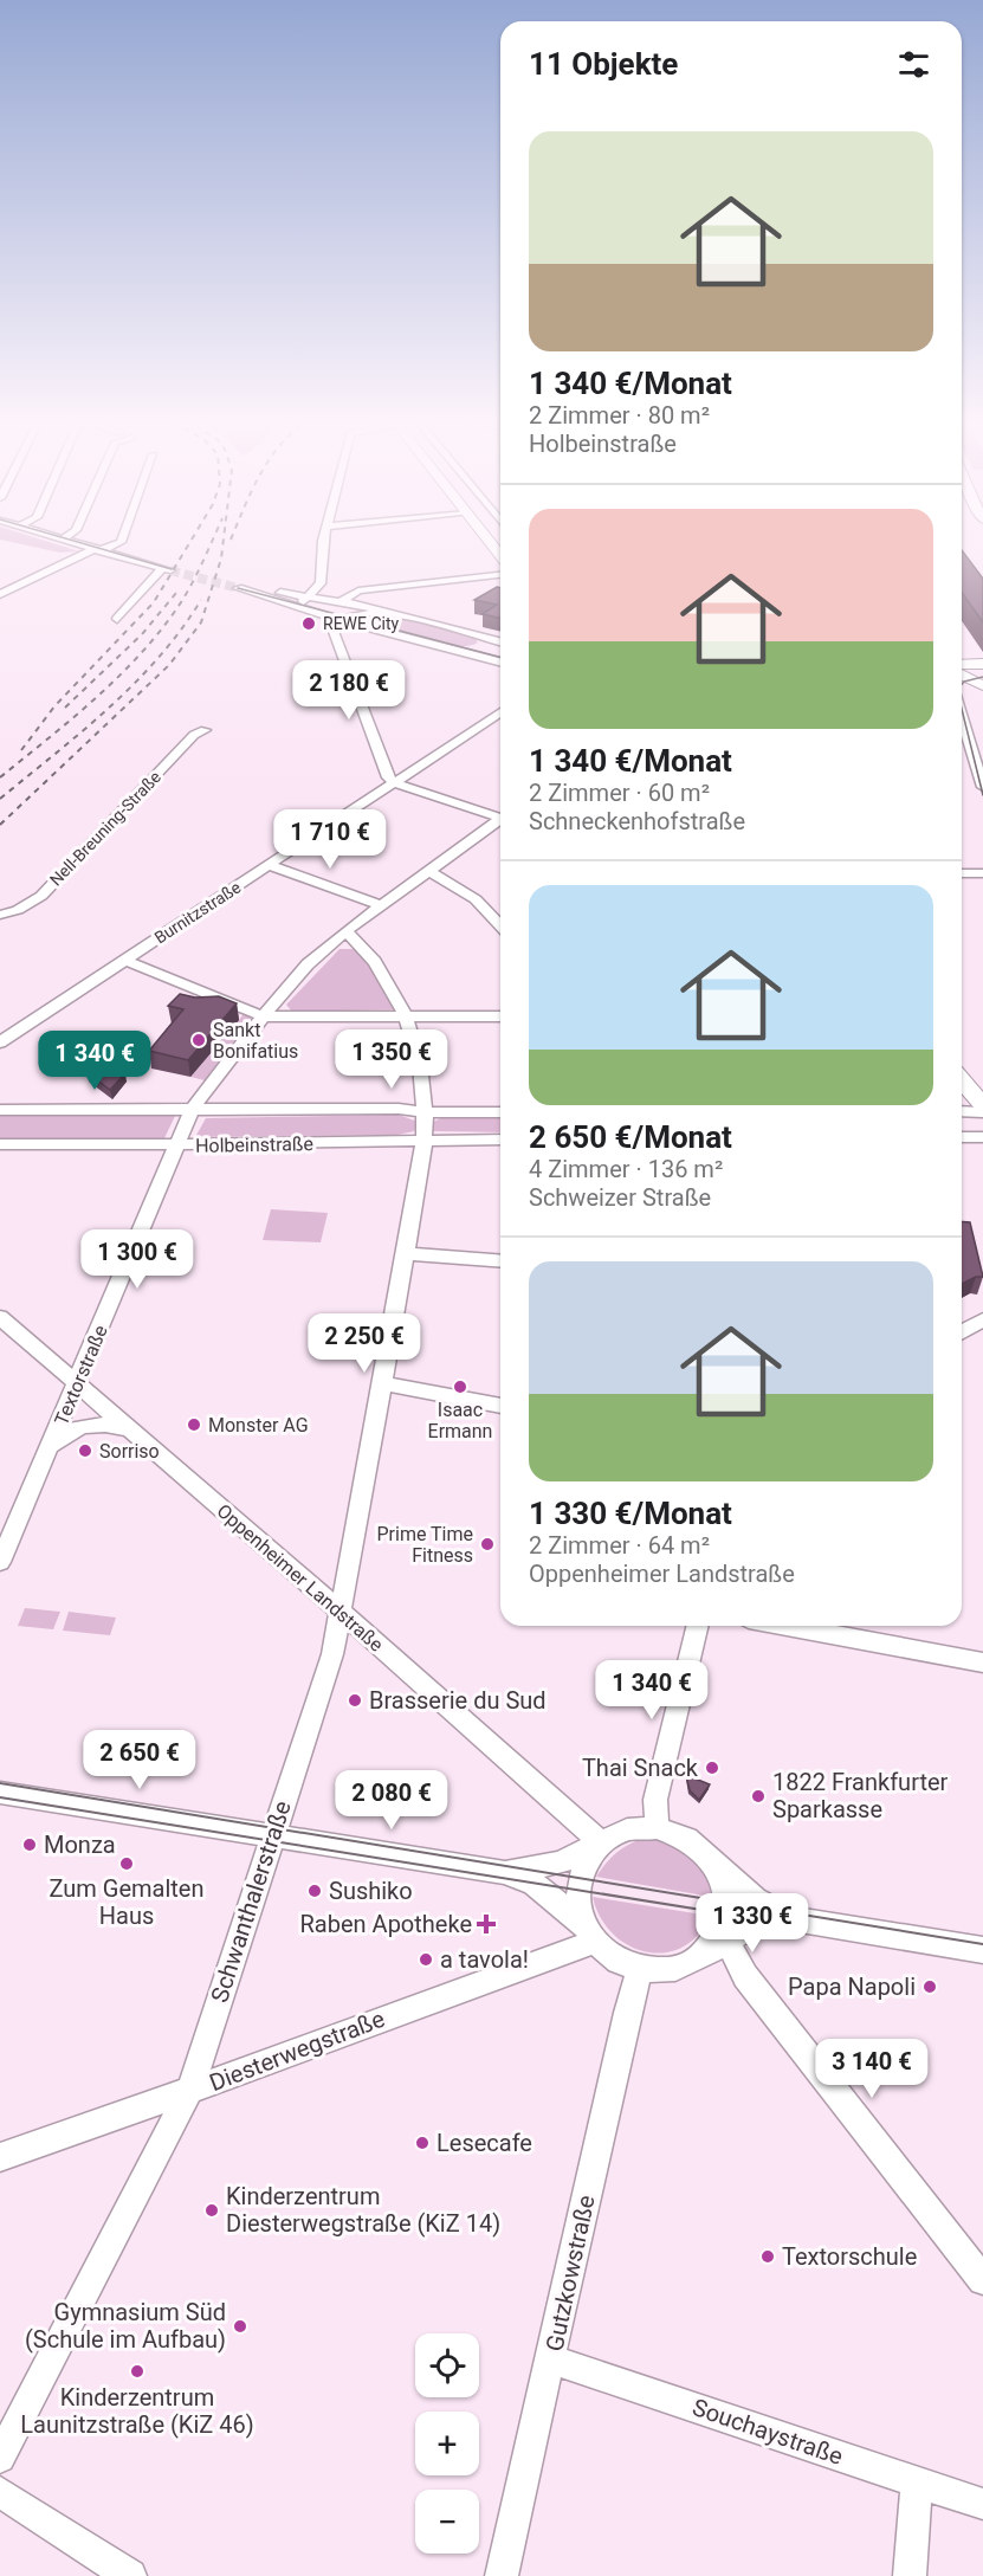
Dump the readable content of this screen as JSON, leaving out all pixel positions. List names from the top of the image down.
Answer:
{
  "streets": {
    "street": [
      "Nell-Breuning-Straße",
      "Burnitzstraße",
      "Holbeinstraße",
      "Textorstraße",
      "Oppenheimer Landstraße",
      "Schwanthalerstraße",
      "Diesterwegstraße",
      "Gutzkowstraße",
      "Souchaystraße"
    ]
  },
  "crossings": [
    ["Holbeinstraße", "Textorstraße"],
    ["Holbeinstraße", "Schwanthalerstraße"],
    ["Textorstraße", "Oppenheimer Landstraße"],
    ["Textorstraße", "Schwanthalerstraße"],
    ["Oppenheimer Landstraße", "Schwanthalerstraße"],
    ["Oppenheimer Landstraße", "Diesterwegstraße"],
    ["Oppenheimer Landstraße", "Gutzkowstraße"],
    ["Schwanthalerstraße", "Diesterwegstraße"],
    ["Diesterwegstraße", "Gutzkowstraße"],
    ["Gutzkowstraße", "Souchaystraße"]
  ],
  "places": {
    "other": [
      "REWE City",
      "Sankt Bonifatius",
      "Isaac Ermann",
      "Monster AG",
      "Sorriso",
      "Prime Time Fitness",
      "Brasserie du Sud",
      "Thai Snack",
      "1822 Frankfurter Sparkasse",
      "Monza",
      "Zum Gemalten Haus",
      "Sushiko",
      "a tavola!",
      "Papa Napoli",
      "Lesecafe",
      "Kinderzentrum Diesterwegstraße (KiZ 14)",
      "Textorschule",
      "Gymnasium Süd (Schule im Aufbau)",
      "Kinderzentrum Launitzstraße (KiZ 46)"
    ],
    "health": ["Raben Apotheke"]
  },
  "page": {
    "heading": "11 Objekte",
    "list": [
      {
        "name": "1 340 €/Monat",
        "note": "2 Zimmer · 80 m² · Holbeinstraße"
      },
      {
        "name": "1 340 €/Monat",
        "note": "2 Zimmer · 60 m² · Schneckenhofstraße"
      },
      {
        "name": "2 650 €/Monat",
        "note": "4 Zimmer · 136 m² · Schweizer Straße"
      },
      {
        "name": "1 330 €/Monat",
        "note": "2 Zimmer · 64 m² · Oppenheimer Landstraße"
      }
    ],
    "price": [
      "2 180 €",
      "1 710 €",
      "1 350 €",
      "1 340 €",
      "1 300 €",
      "2 250 €",
      "1 340 €",
      "2 650 €",
      "2 080 €",
      "1 330 €",
      "3 140 €"
    ],
    "map_buttons": ["+", "−"]
  }
}
